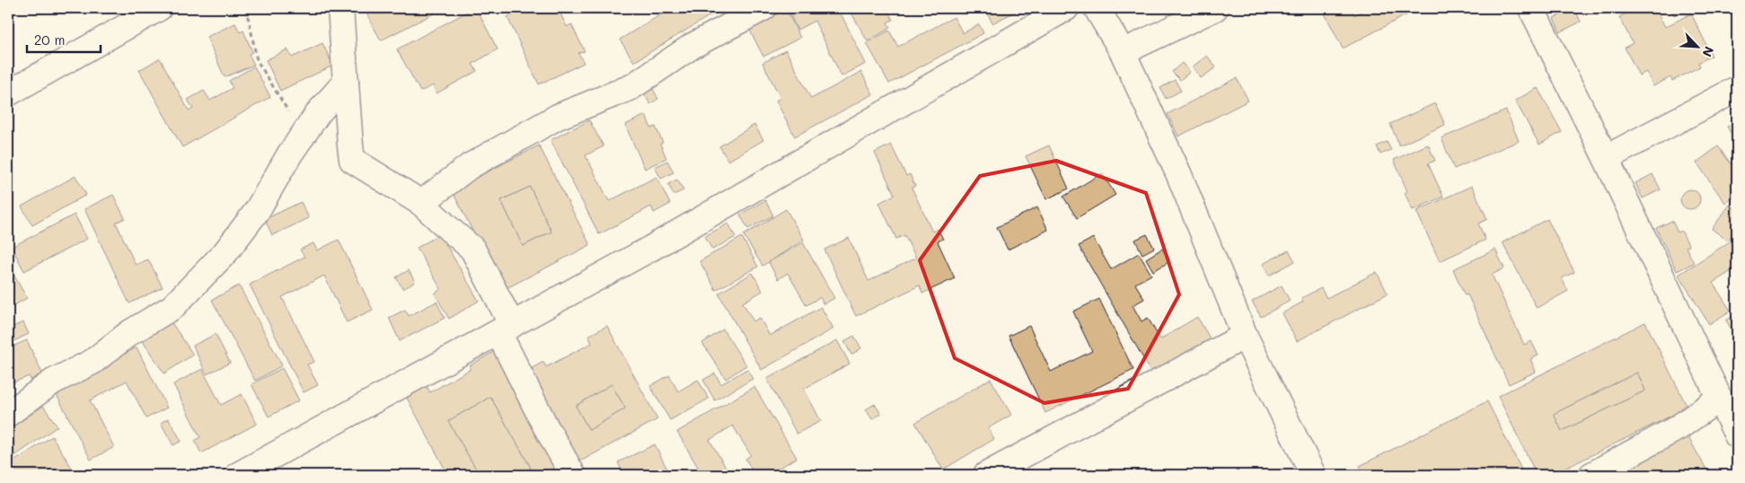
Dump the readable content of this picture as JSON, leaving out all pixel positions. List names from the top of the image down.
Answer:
{
  "scale_bar": "20 m",
  "north": "bottom right"
}
